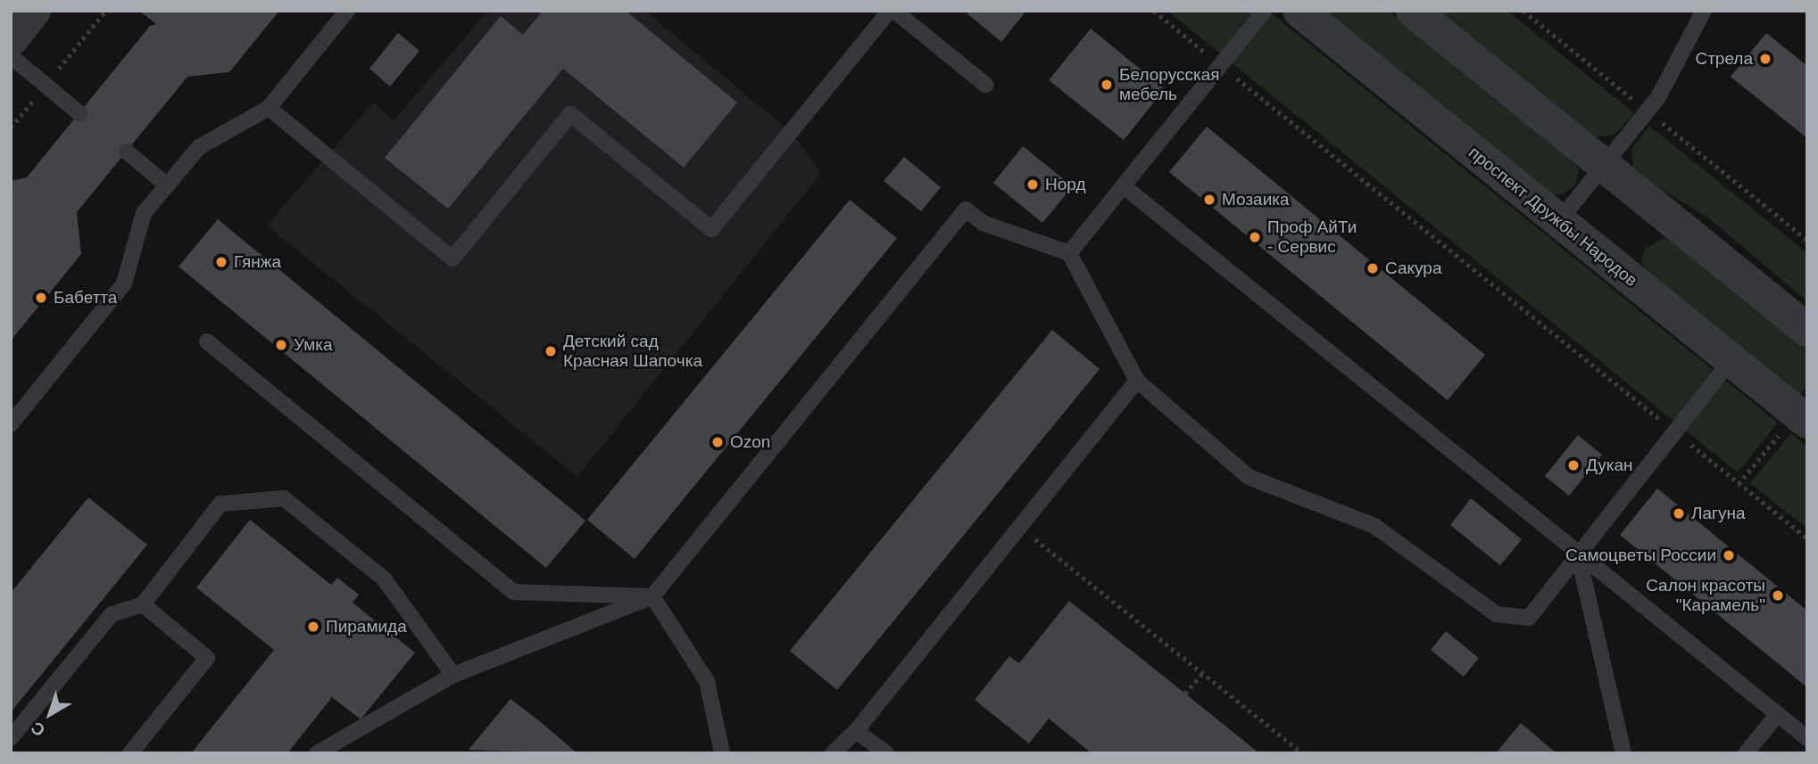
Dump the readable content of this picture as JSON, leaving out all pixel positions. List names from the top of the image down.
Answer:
{
  "streets": {
    "street": ["проспект Дружбы Народов"]
  },
  "places": [
    "Стрела",
    "Белорусская мебель",
    "Норд",
    "Мозаика",
    "Проф АйТи - Сервис",
    "Гянжа",
    "Сакура",
    "Бабетта",
    "Умка",
    "Детский сад Красная Шапочка",
    "Ozon",
    "Дукан",
    "Лагуна",
    "Самоцветы России",
    "Салон красоты \"Карамель\"",
    "Пирамида"
  ],
  "north": "bottom left"
}
